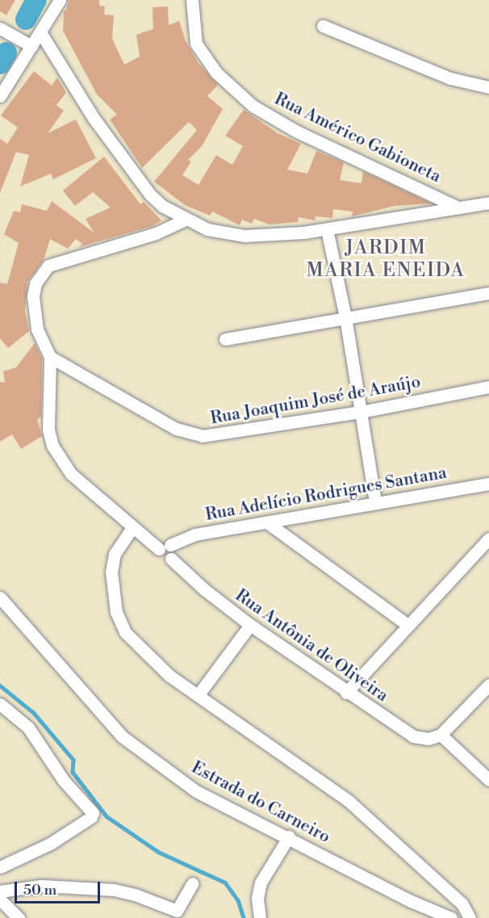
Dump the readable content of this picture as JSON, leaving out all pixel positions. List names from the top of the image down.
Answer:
{
  "streets": {
    "street": [
      "Rua Américo Gabioneta",
      "Rua Joaquim José de Araújo",
      "Rua Adelício Rodrigues Santana",
      "Rua Antônia de Oliveira",
      "Estrada do Carneiro"
    ]
  },
  "crossings": [
    ["Rua Adelício Rodrigues Santana", "Rua Antônia de Oliveira"]
  ],
  "districts": ["JARDIM MARIA ENEIDA"],
  "scale_bar": "50 m"
}
